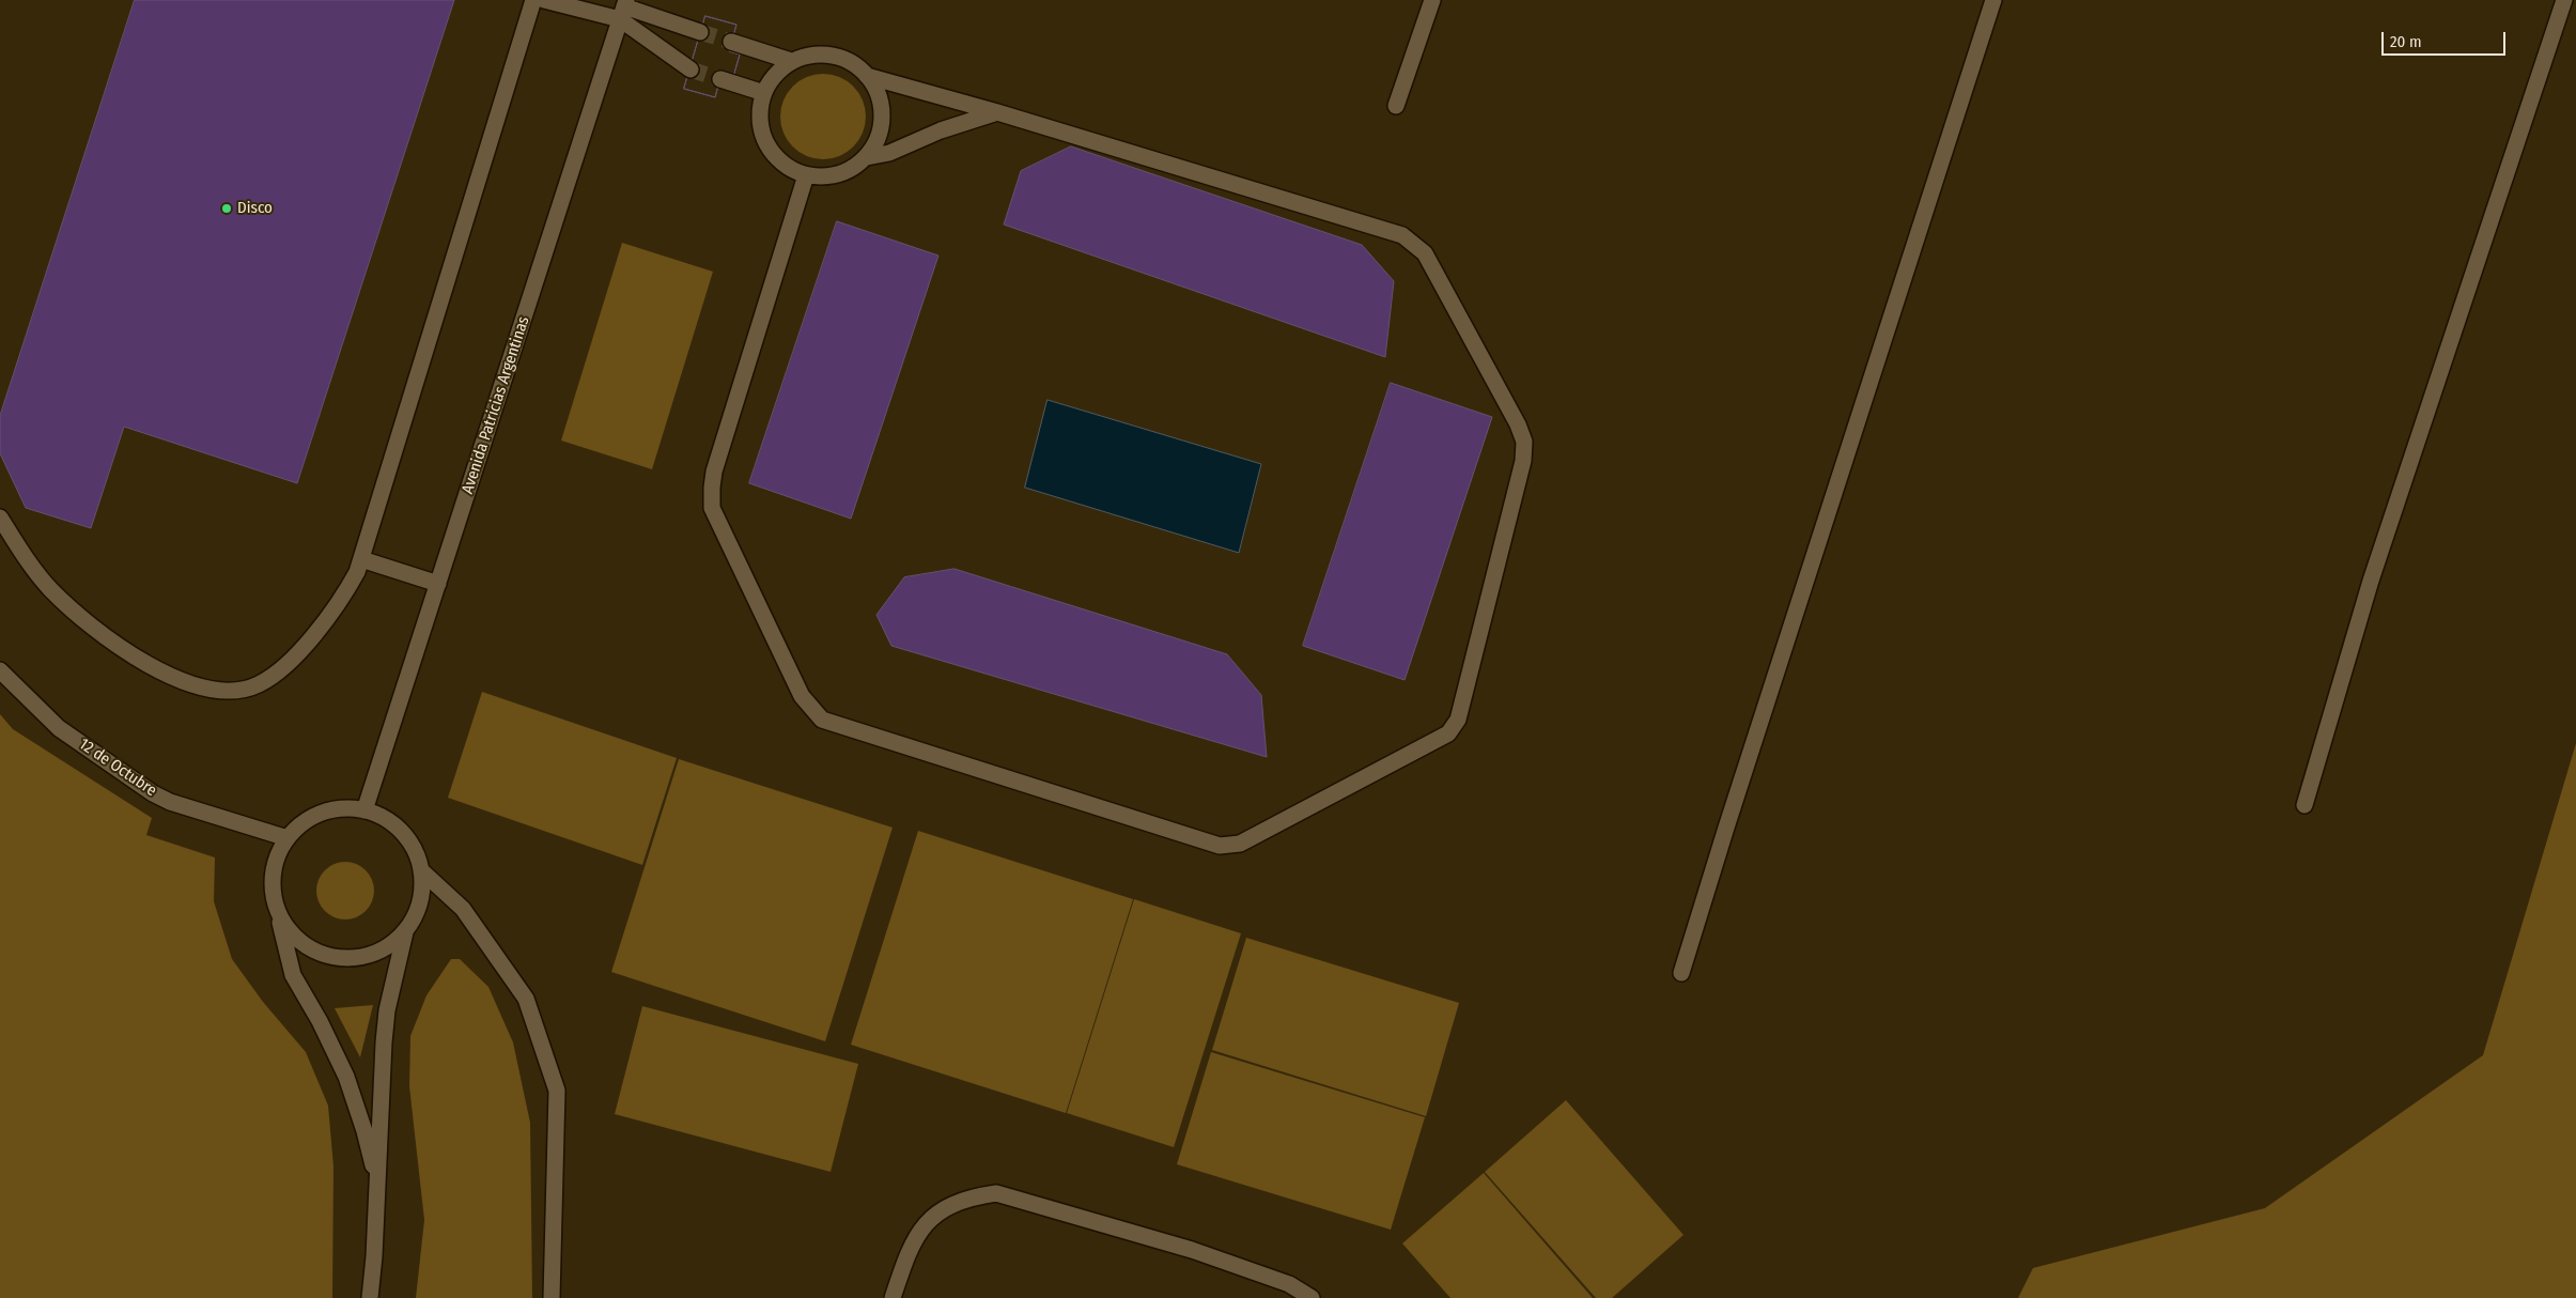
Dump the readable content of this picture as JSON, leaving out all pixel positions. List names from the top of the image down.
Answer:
{
  "streets": {
    "street": ["Avenida Patricias Argentinas", "12 de Octubre"]
  },
  "crossings": [
    ["Avenida Patricias Argentinas", "12 de Octubre"]
  ],
  "places": ["Disco"],
  "scale_bar": "20 m"
}
